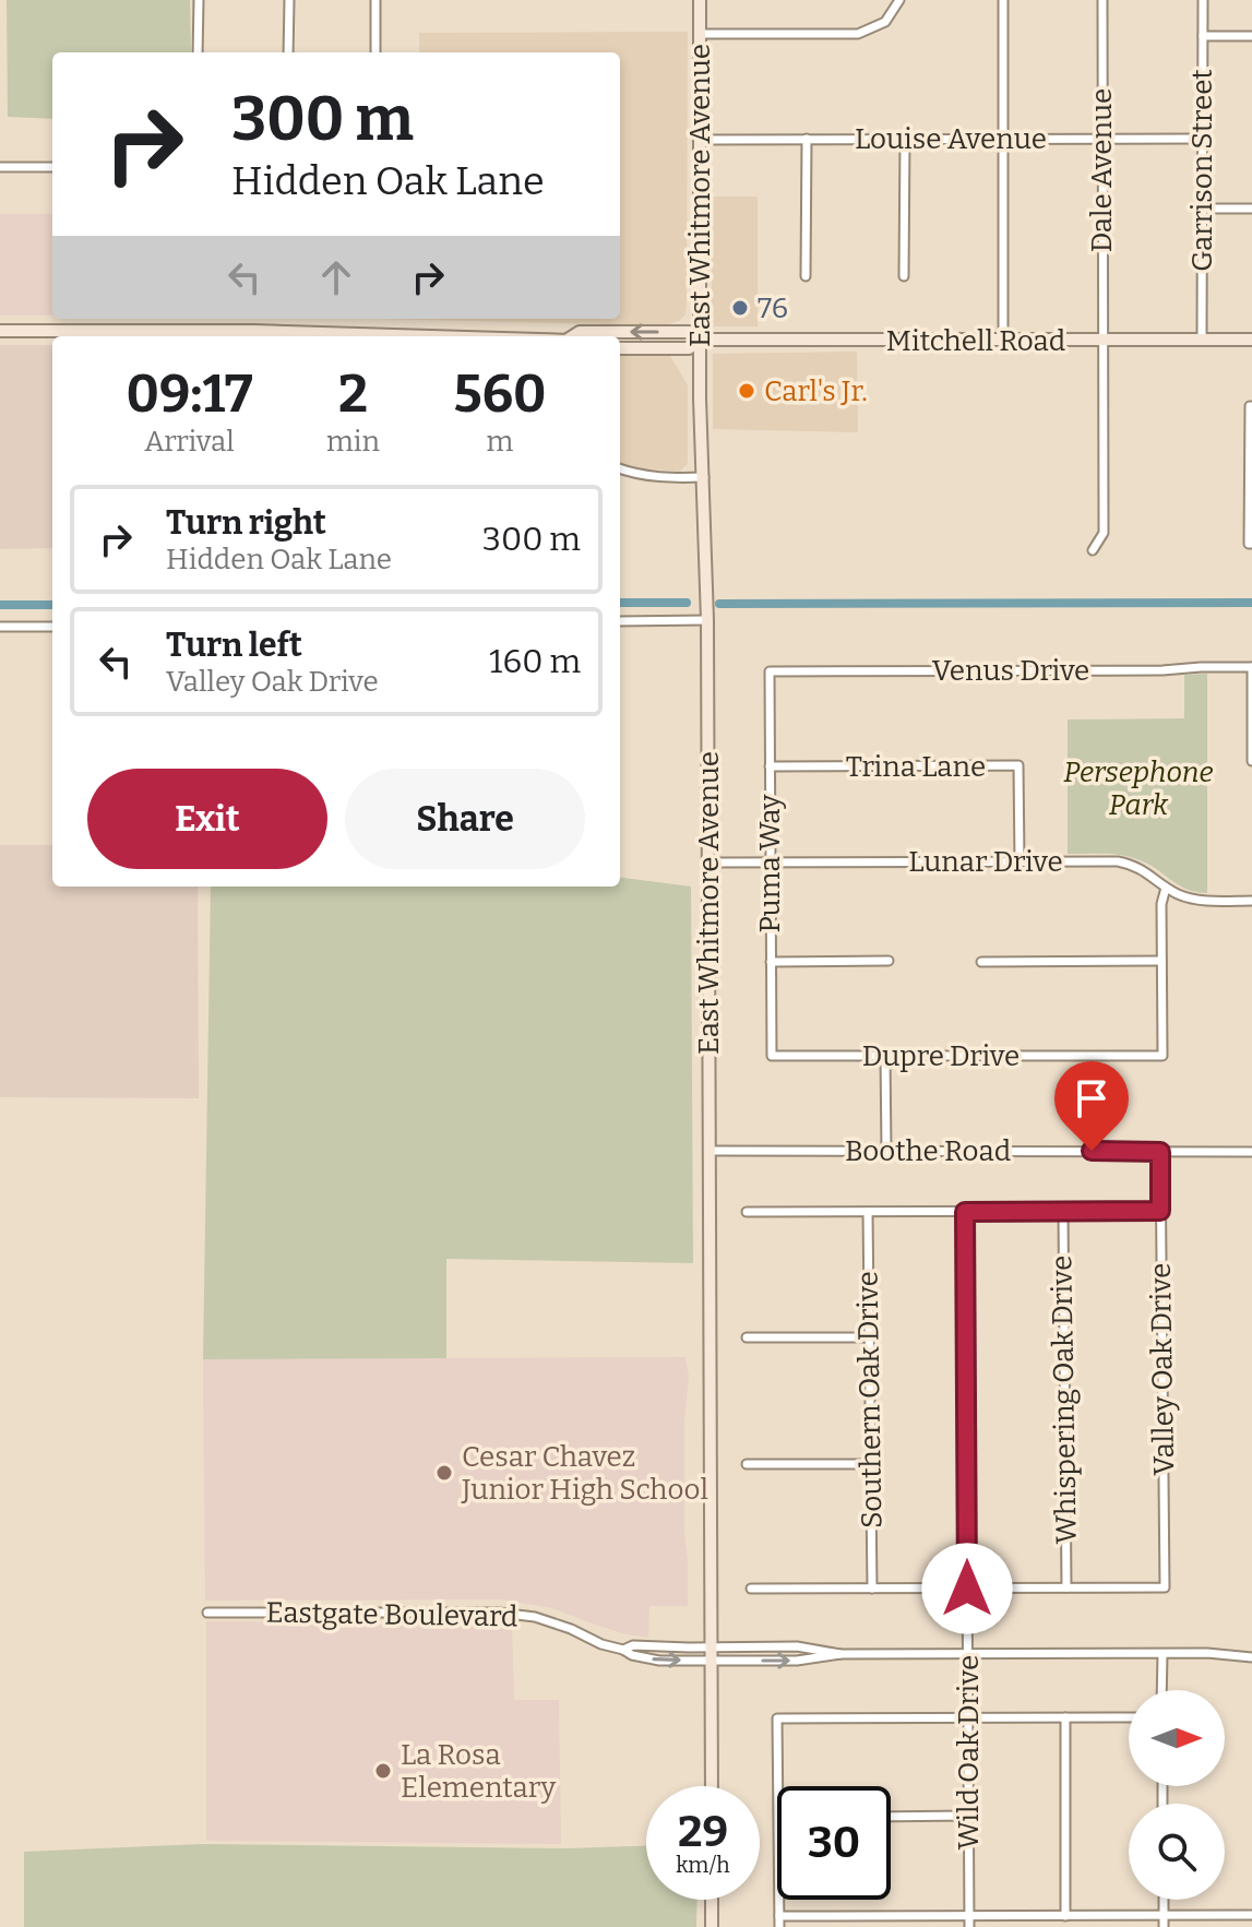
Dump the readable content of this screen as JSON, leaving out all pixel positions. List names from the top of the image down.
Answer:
{
  "streets": {
    "main road": ["East Whitmore Avenue", "Mitchell Road"],
    "street": [
      "Louise Avenue",
      "Dale Avenue",
      "Garrison Street",
      "Venus Drive",
      "Trina Lane",
      "Lunar Drive",
      "Puma Way",
      "Dupre Drive",
      "Boothe Road",
      "Valley Oak Drive",
      "Southern Oak Drive",
      "Whispering Oak Drive",
      "Eastgate Boulevard",
      "Wild Oak Drive"
    ]
  },
  "crossings": [
    ["Louise Avenue", "Dale Avenue"],
    ["Louise Avenue", "Garrison Street"],
    ["Louise Avenue", "East Whitmore Avenue"],
    ["Dale Avenue", "Mitchell Road"],
    ["Garrison Street", "Mitchell Road"],
    ["East Whitmore Avenue", "Mitchell Road"],
    ["East Whitmore Avenue", "Lunar Drive"],
    ["East Whitmore Avenue", "Boothe Road"],
    ["East Whitmore Avenue", "Eastgate Boulevard"],
    ["Venus Drive", "Puma Way"],
    ["Trina Lane", "Lunar Drive"],
    ["Trina Lane", "Puma Way"],
    ["Lunar Drive", "Puma Way"],
    ["Puma Way", "Dupre Drive"],
    ["Boothe Road", "Valley Oak Drive"],
    ["Valley Oak Drive", "Whispering Oak Drive"],
    ["Eastgate Boulevard", "Wild Oak Drive"]
  ],
  "parks": ["Persephone Park"],
  "places": [
    "76",
    "Carl's Jr.",
    "Cesar Chavez Junior High School",
    "La Rosa Elementary"
  ],
  "north": "right",
  "page": {
    "turn": ["300 m", "Hidden Oak Lane"],
    "eta": [
      "09:17",
      "Arrival",
      "2",
      "min",
      "560",
      "m"
    ],
    "list": [
      {
        "name": "Turn right",
        "note": "Hidden Oak Lane",
        "value": "300 m"
      },
      {
        "name": "Turn left",
        "note": "Valley Oak Drive",
        "value": "160 m"
      }
    ],
    "buttons": ["Exit", "Share"],
    "speed": "29 km/h",
    "limit": "30"
  }
}
